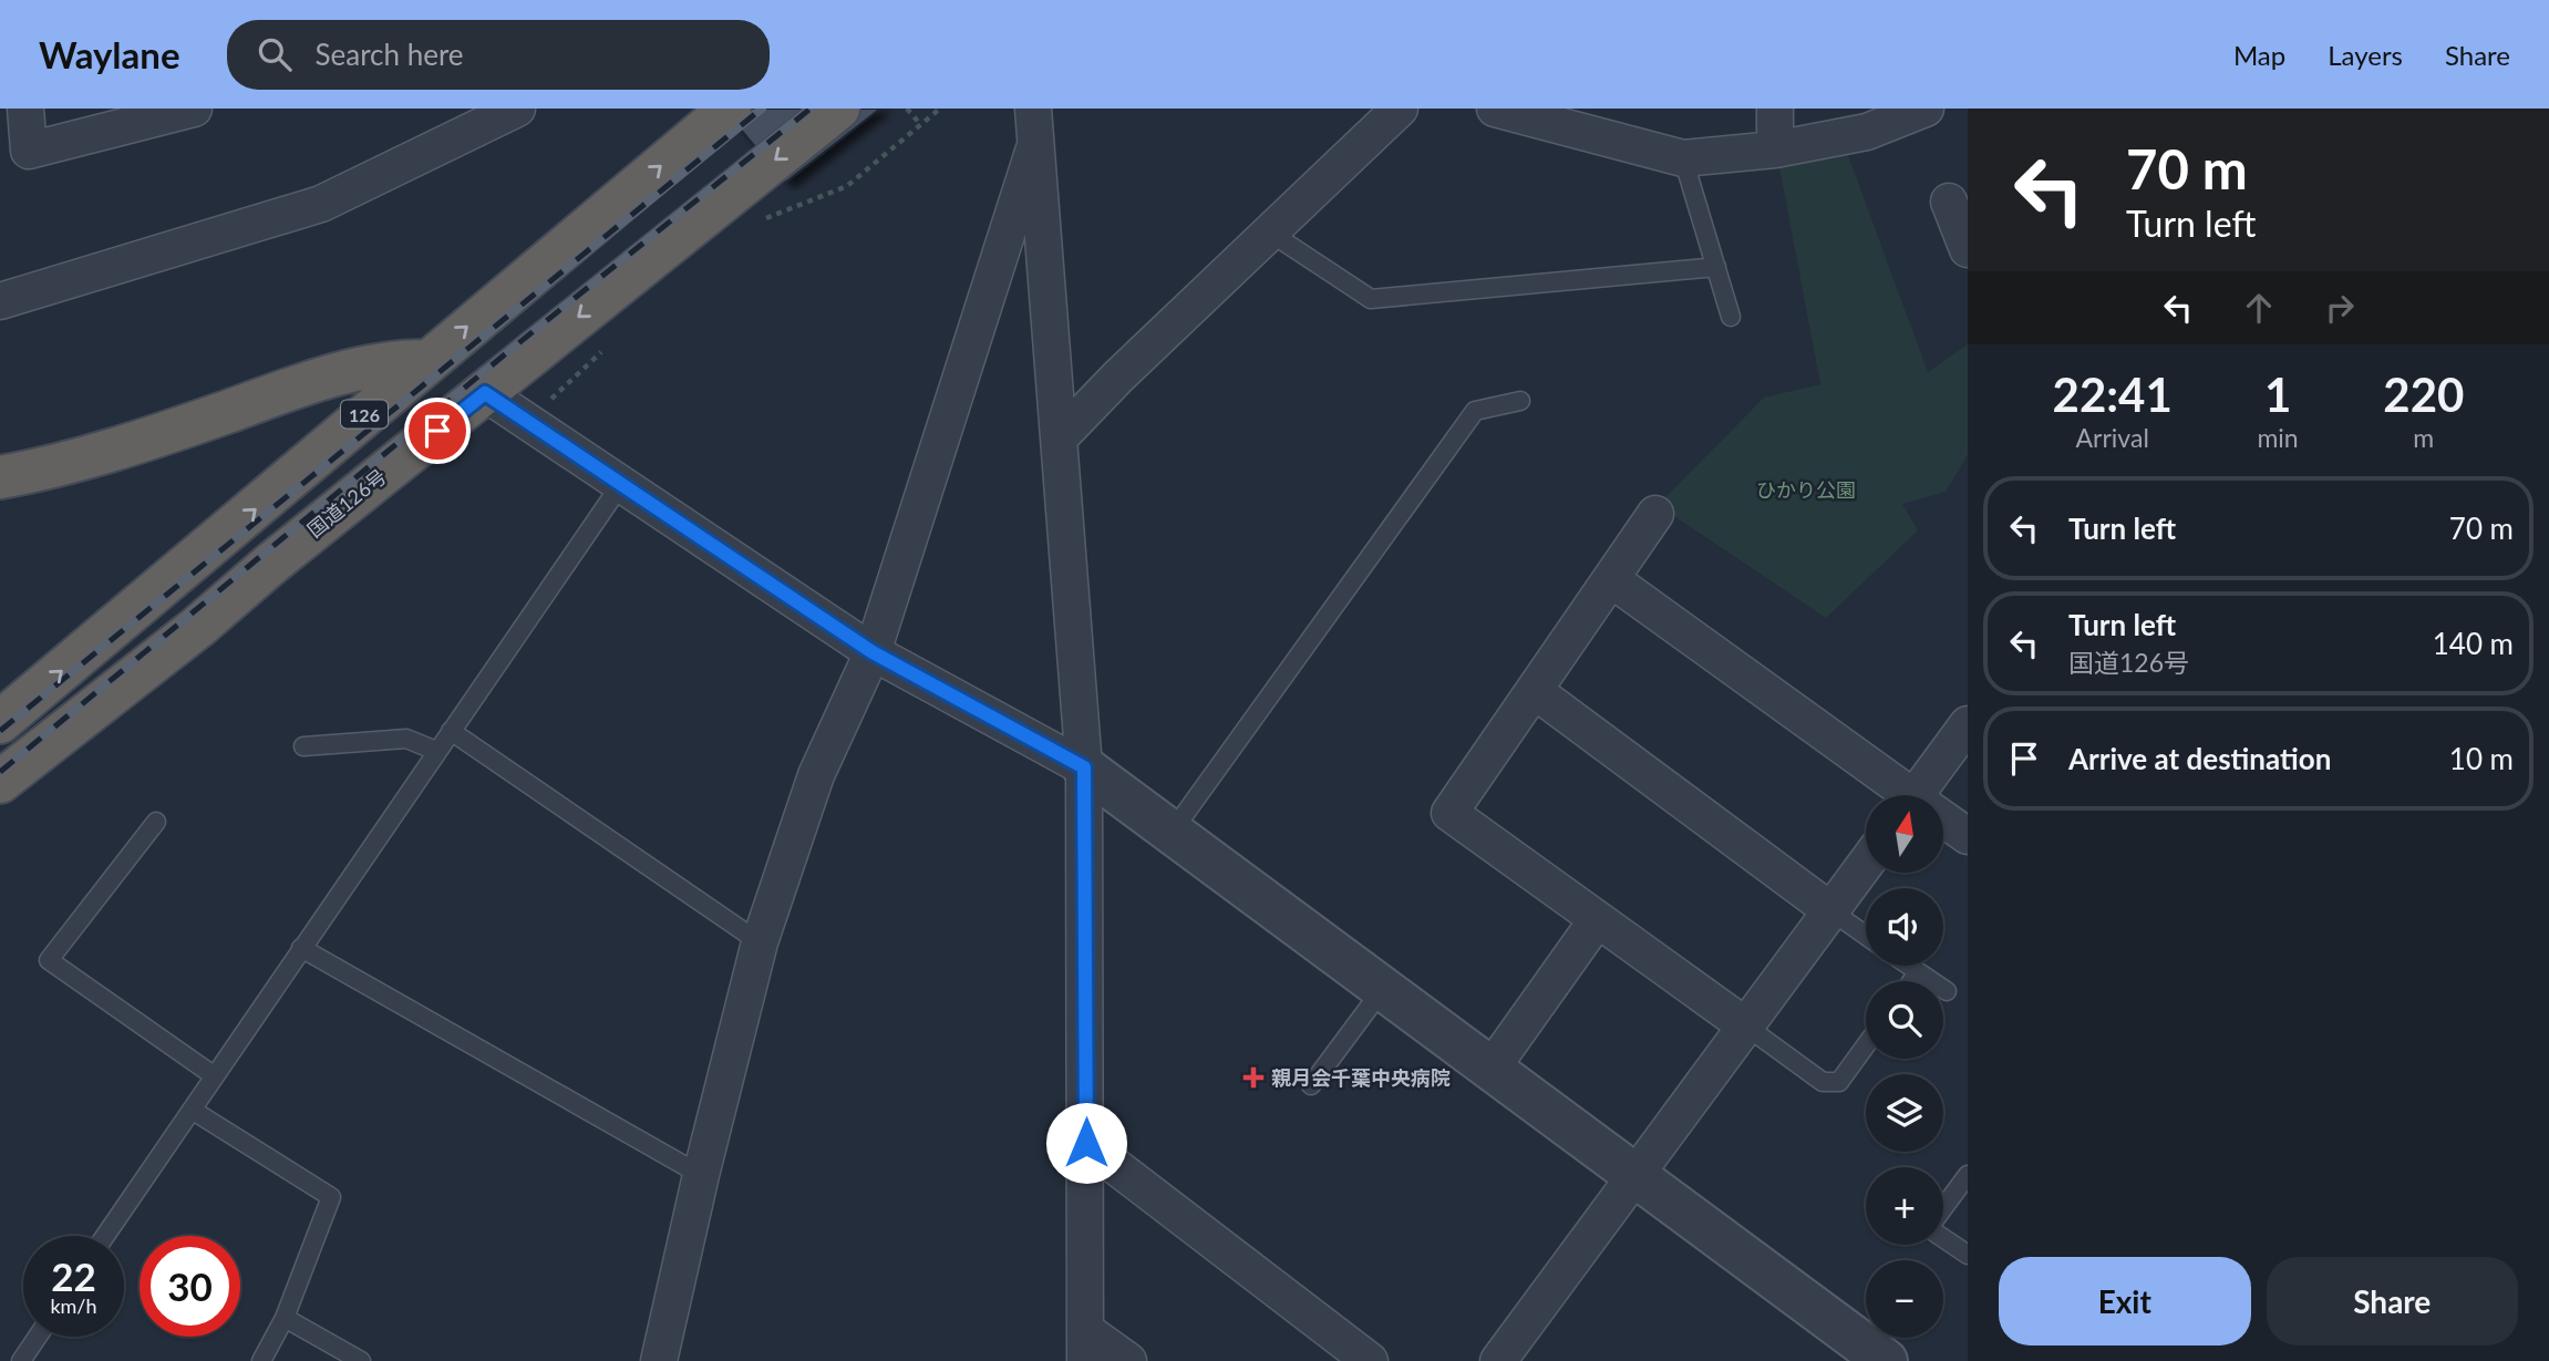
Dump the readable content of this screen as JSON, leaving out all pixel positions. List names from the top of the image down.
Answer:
{
  "streets": {
    "highway": ["126", "国道126号"]
  },
  "parks": ["ひかり公園"],
  "places": {
    "health": ["親月会千葉中央病院"]
  },
  "north": "top",
  "page": {
    "header": "Waylane",
    "search": "Search here",
    "nav": ["Map", "Layers", "Share"],
    "turn": ["70 m", "Turn left"],
    "eta": [
      "22:41",
      "Arrival",
      "1",
      "min",
      "220",
      "m"
    ],
    "list": [
      {
        "name": "Turn left",
        "value": "70 m"
      },
      {
        "name": "Turn left",
        "note": "国道126号",
        "value": "140 m"
      },
      {
        "name": "Arrive at destination",
        "value": "10 m"
      }
    ],
    "map_buttons": ["+", "−"],
    "speed": "22 km/h",
    "limit": "30",
    "buttons": ["Exit", "Share"]
  }
}
